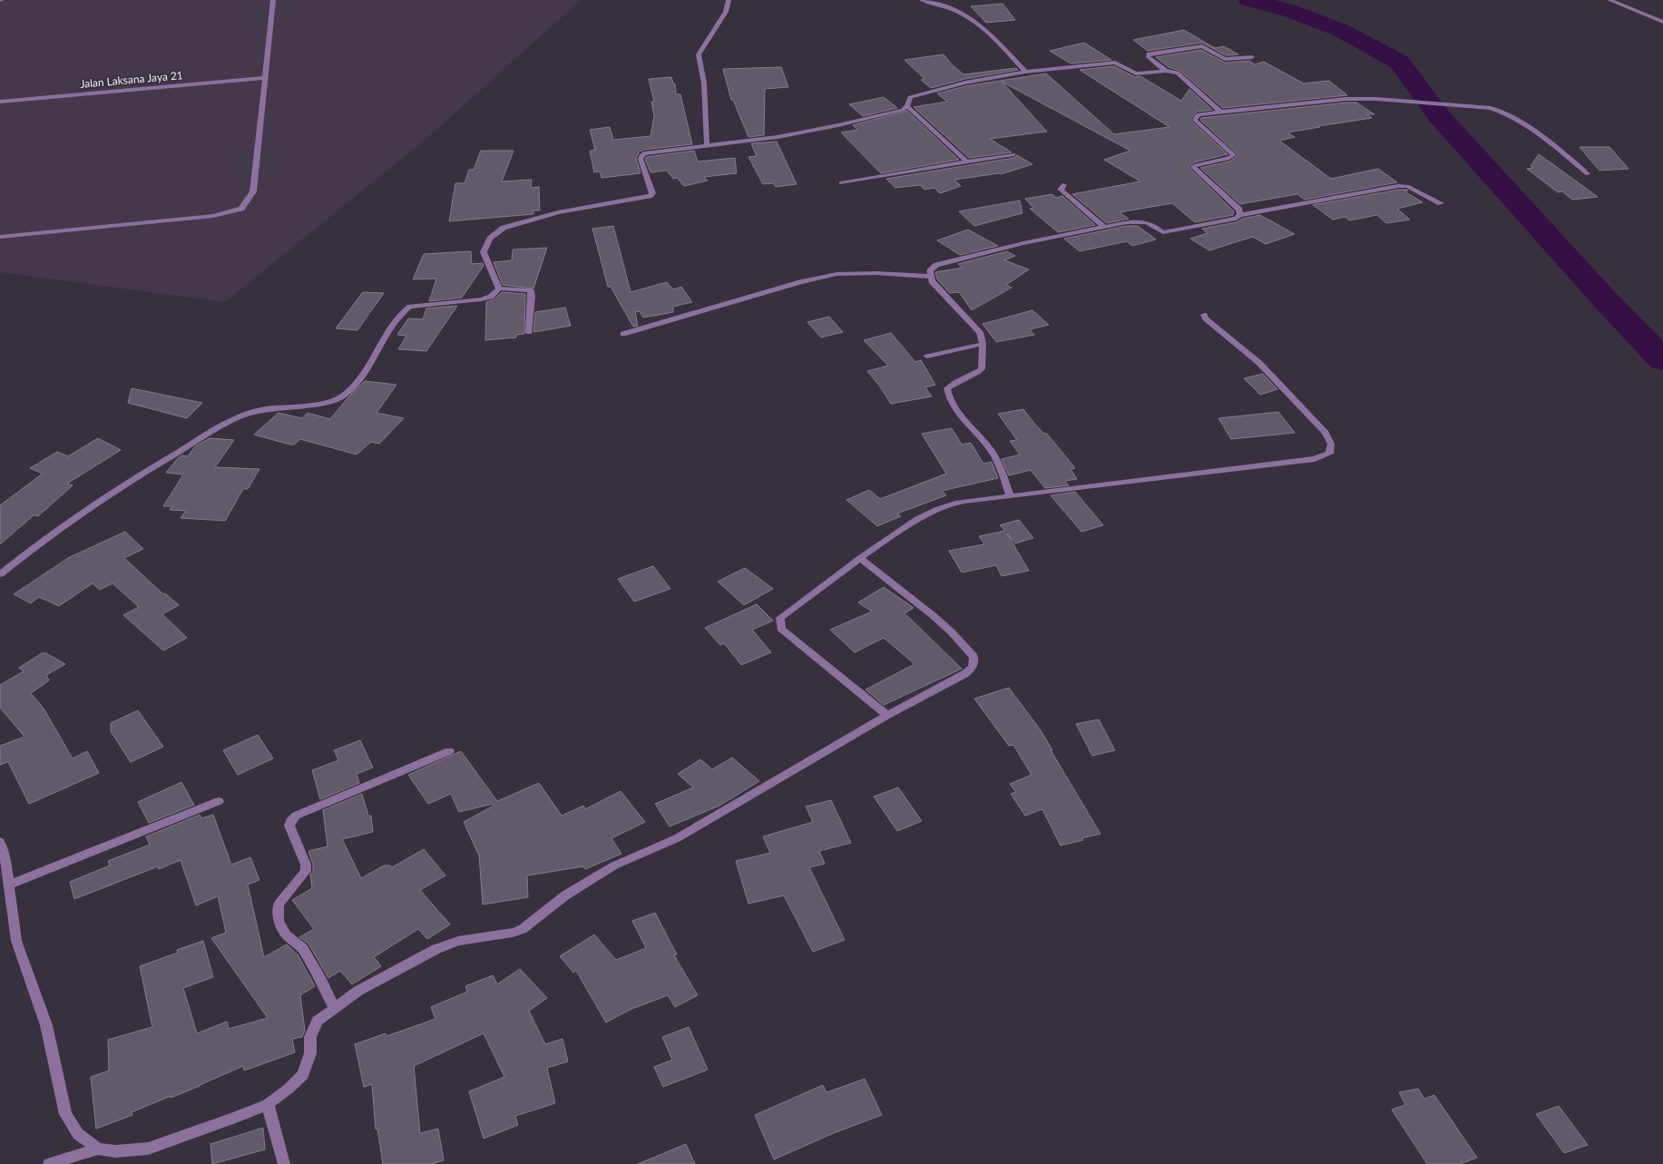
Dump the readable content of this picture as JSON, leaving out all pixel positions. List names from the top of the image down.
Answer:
{
  "streets": {
    "street": ["Jalan Laksana Jaya 21"]
  }
}
